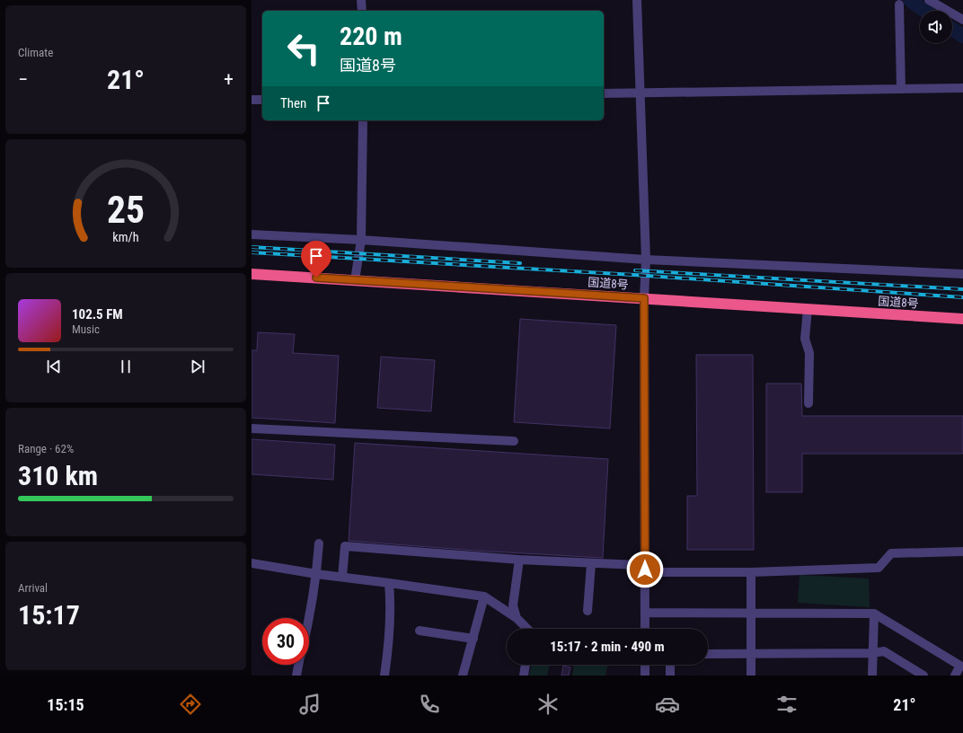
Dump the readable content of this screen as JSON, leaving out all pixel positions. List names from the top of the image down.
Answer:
{
  "streets": {
    "highway": ["国道8号"]
  },
  "page": {
    "tile": [
      "Climate",
      ["Range · 62%", "310 km"],
      ["Arrival", "15:17"]
    ],
    "turn": ["220 m", "国道8号"],
    "heat": ["−", "21°", "+"],
    "then": "Then",
    "song": ["102.5 FM", "Music"],
    "limit": "30",
    "trip": "15:17 · 2 min · 490 m",
    "tabs": ["15:15", "21°"],
    "gauge": ["25", "km/h"]
  }
}
